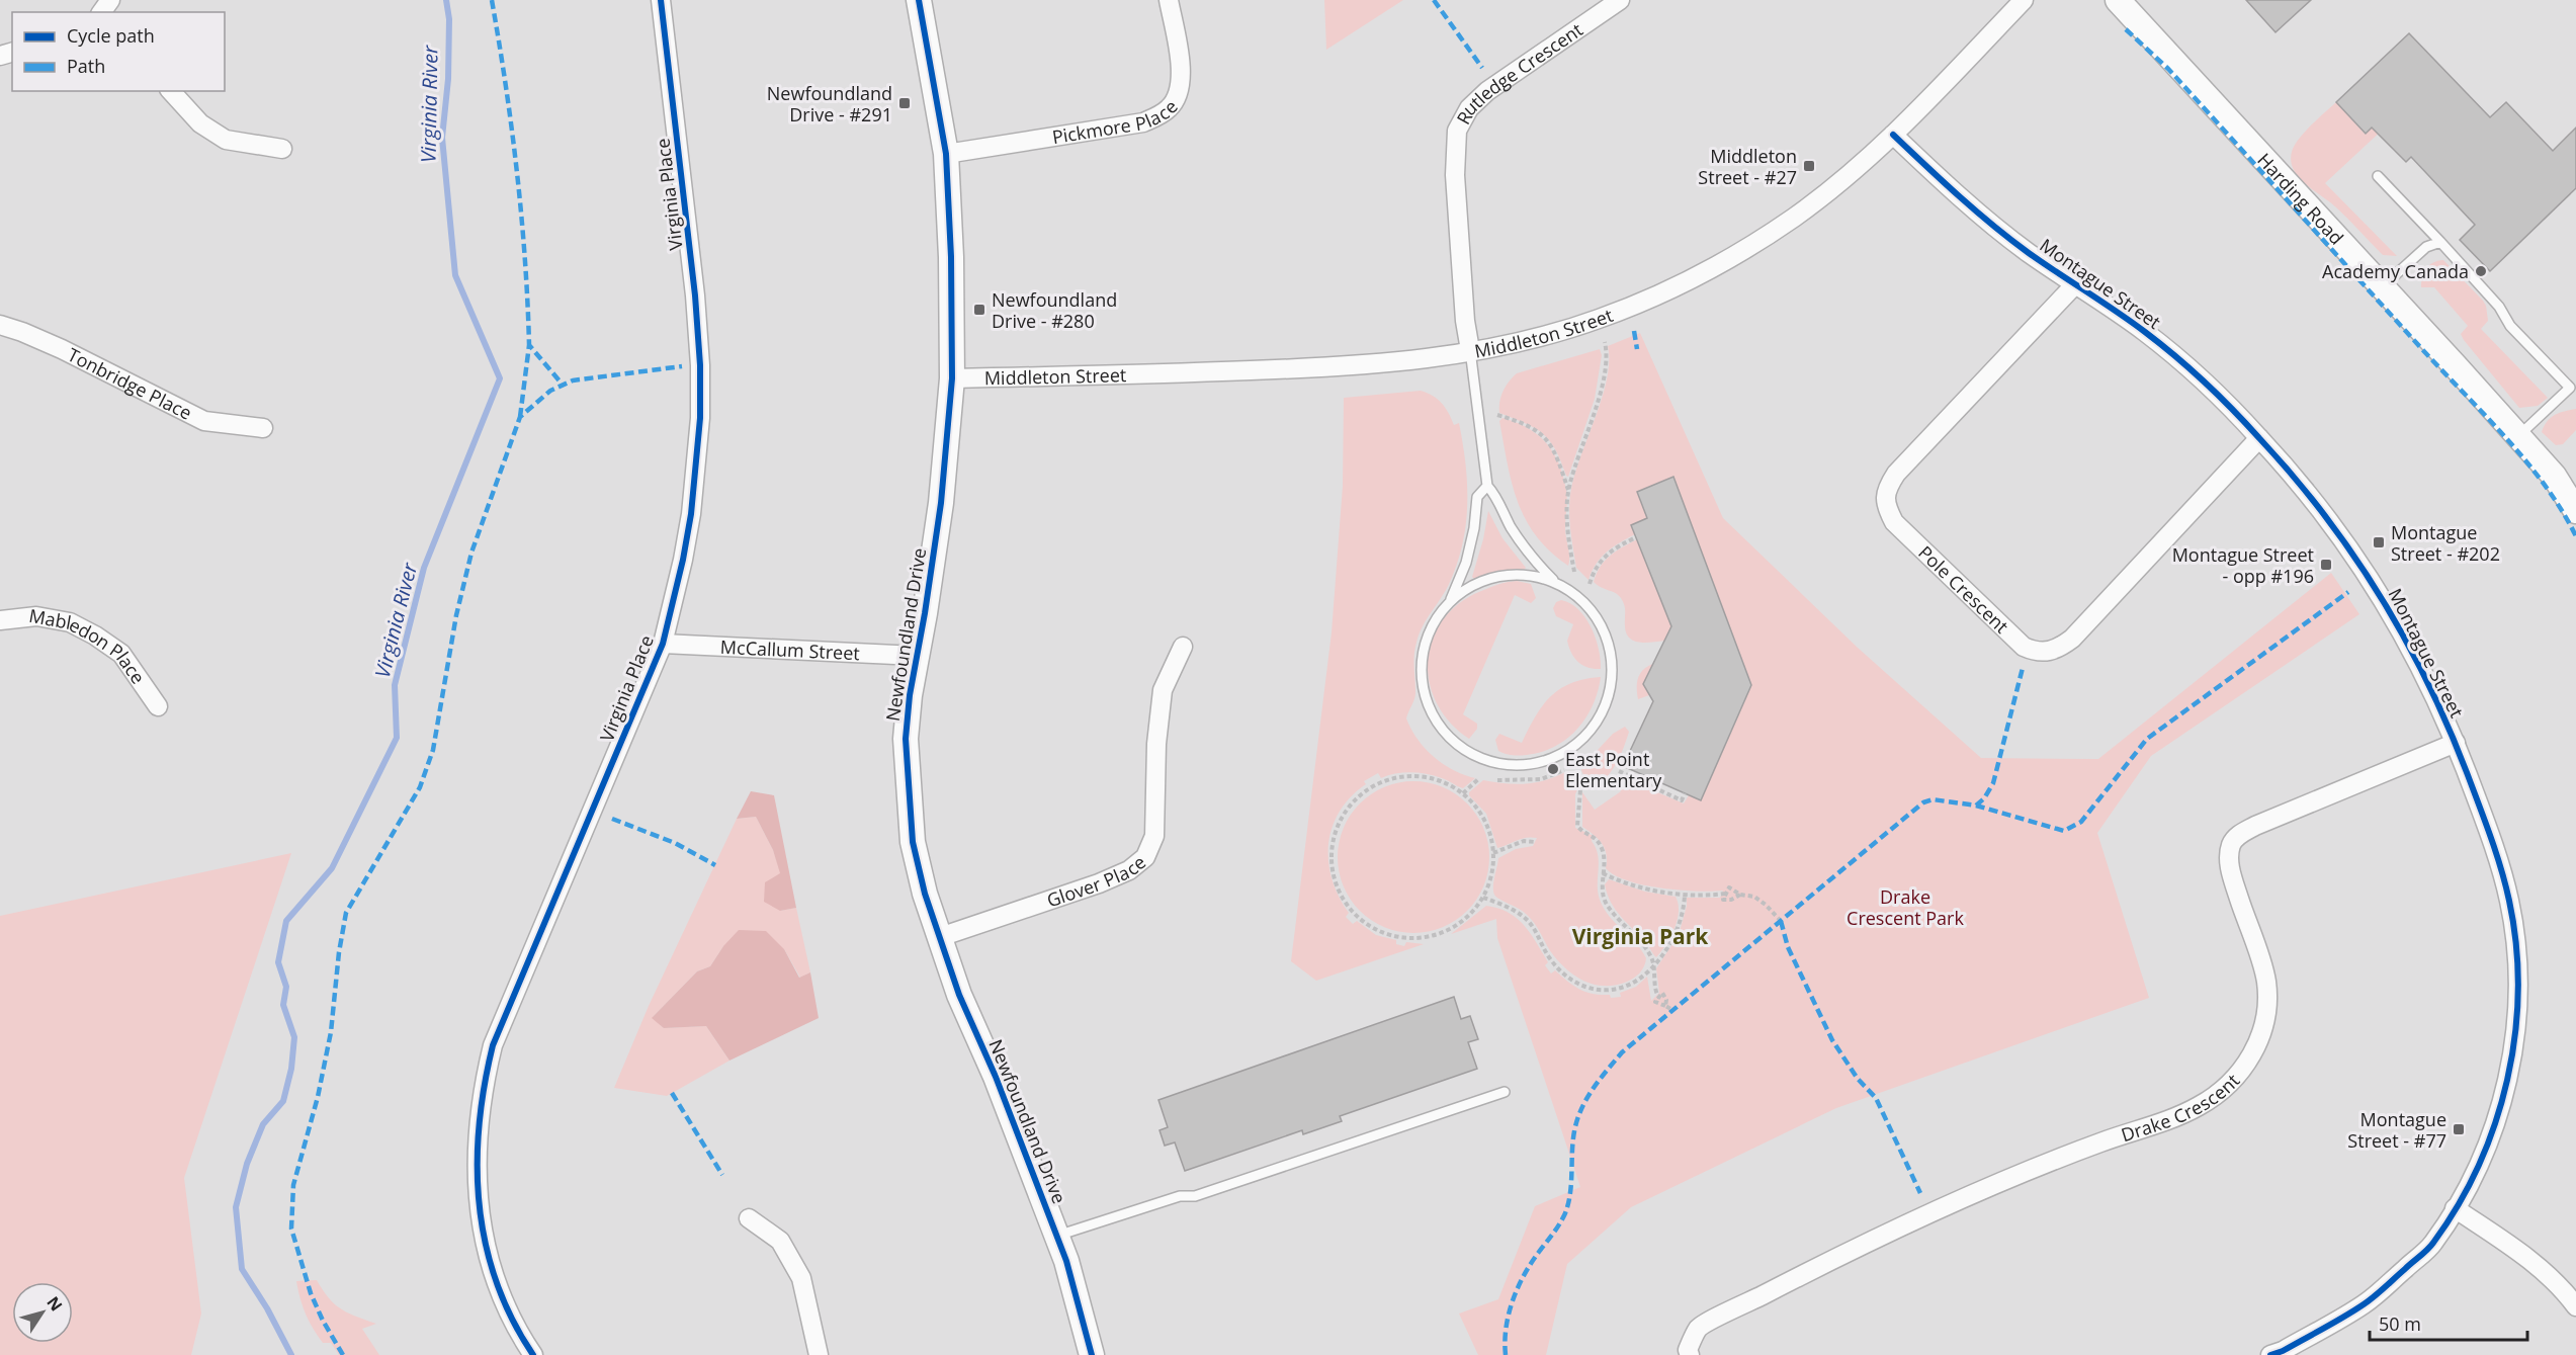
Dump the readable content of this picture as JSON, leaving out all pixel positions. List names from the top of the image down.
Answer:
{
  "streets": {
    "street": [
      "Rutledge Crescent",
      "Pickmore Place",
      "Virginia Place",
      "Harding Road",
      "Montague Street",
      "Middleton Street",
      "Tonbridge Place",
      "Pole Crescent",
      "Newfoundland Drive",
      "McCallum Street",
      "Mabledon Place",
      "Glover Place",
      "Drake Crescent"
    ]
  },
  "crossings": [
    ["Rutledge Crescent", "Middleton Street"],
    ["Pickmore Place", "Newfoundland Drive"],
    ["Virginia Place", "McCallum Street"],
    ["Montague Street", "Middleton Street"],
    ["Montague Street", "Pole Crescent"],
    ["Montague Street", "Drake Crescent"],
    ["Middleton Street", "Newfoundland Drive"],
    ["Newfoundland Drive", "McCallum Street"],
    ["Newfoundland Drive", "Glover Place"]
  ],
  "districts": ["Virginia Park"],
  "water": ["Virginia River"],
  "parks": ["Drake Crescent Park"],
  "places": {
    "transit": [
      "Newfoundland Drive - #291",
      "Middleton Street - #27",
      "Newfoundland Drive - #280",
      "Montague Street - #202",
      "Montague Street - opp #196",
      "Montague Street - #77"
    ],
    "other": ["Academy Canada", "East Point Elementary"]
  },
  "legend": ["Cycle path", "Path"],
  "scale_bar": "50 m",
  "north": "top right"
}
